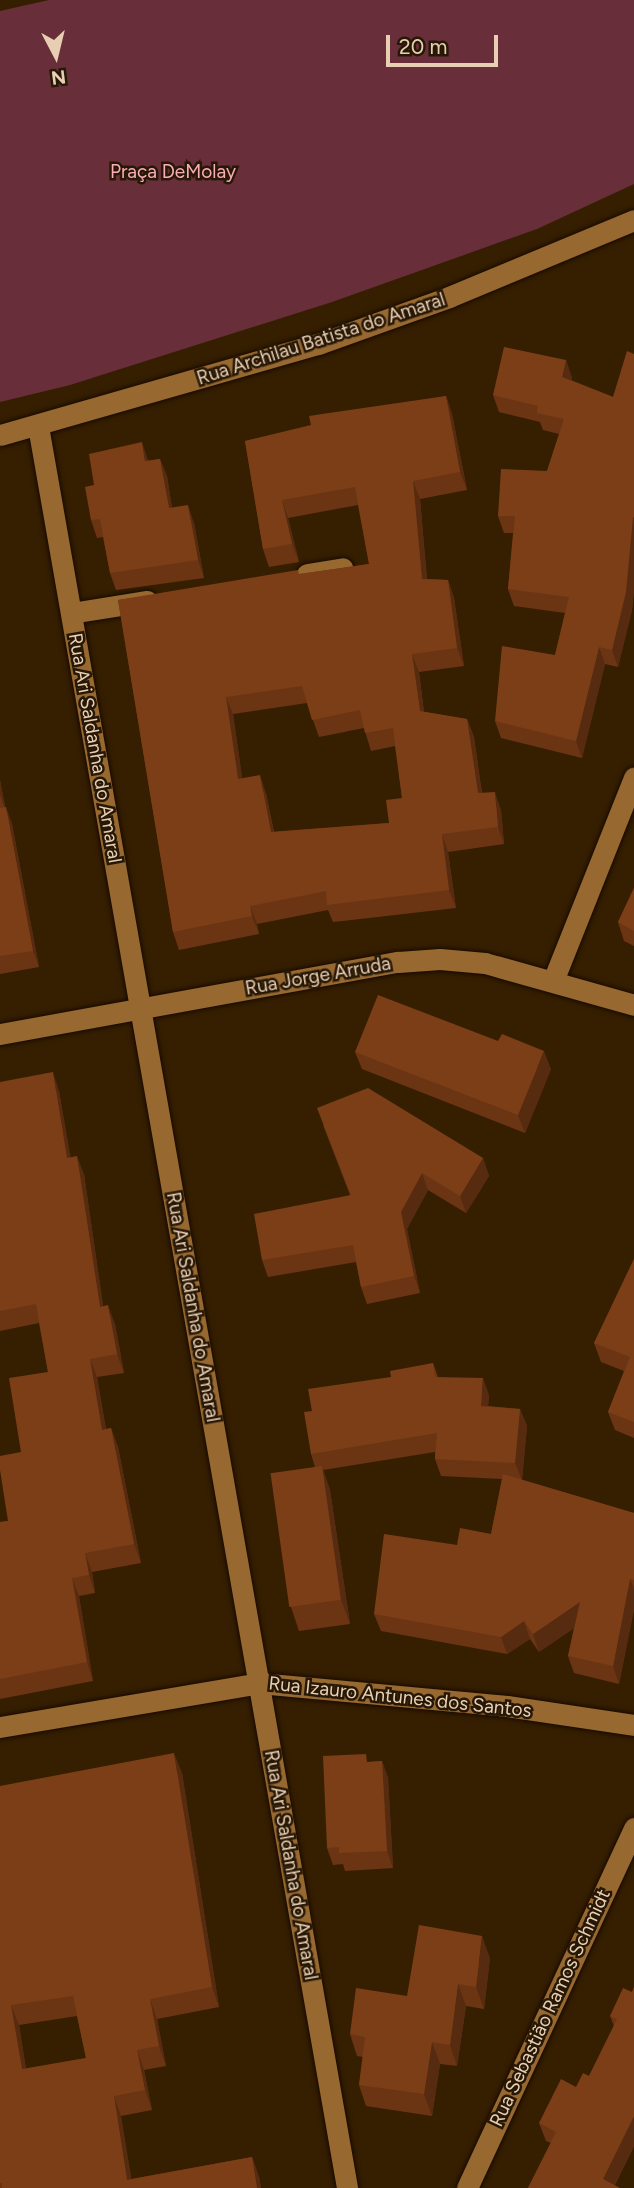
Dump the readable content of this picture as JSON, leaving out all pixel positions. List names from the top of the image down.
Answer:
{
  "streets": {
    "street": [
      "Rua Archilau Batista do Amaral",
      "Rua Ari Saldanha do Amaral",
      "Rua Jorge Arruda",
      "Rua Izauro Antunes dos Santos",
      "Rua Sebastião Ramos Schmidt"
    ]
  },
  "crossings": [
    ["Rua Archilau Batista do Amaral", "Rua Ari Saldanha do Amaral"],
    ["Rua Ari Saldanha do Amaral", "Rua Jorge Arruda"],
    ["Rua Ari Saldanha do Amaral", "Rua Izauro Antunes dos Santos"]
  ],
  "parks": ["Praça DeMolay"],
  "scale_bar": "20 m",
  "north": "bottom"
}
